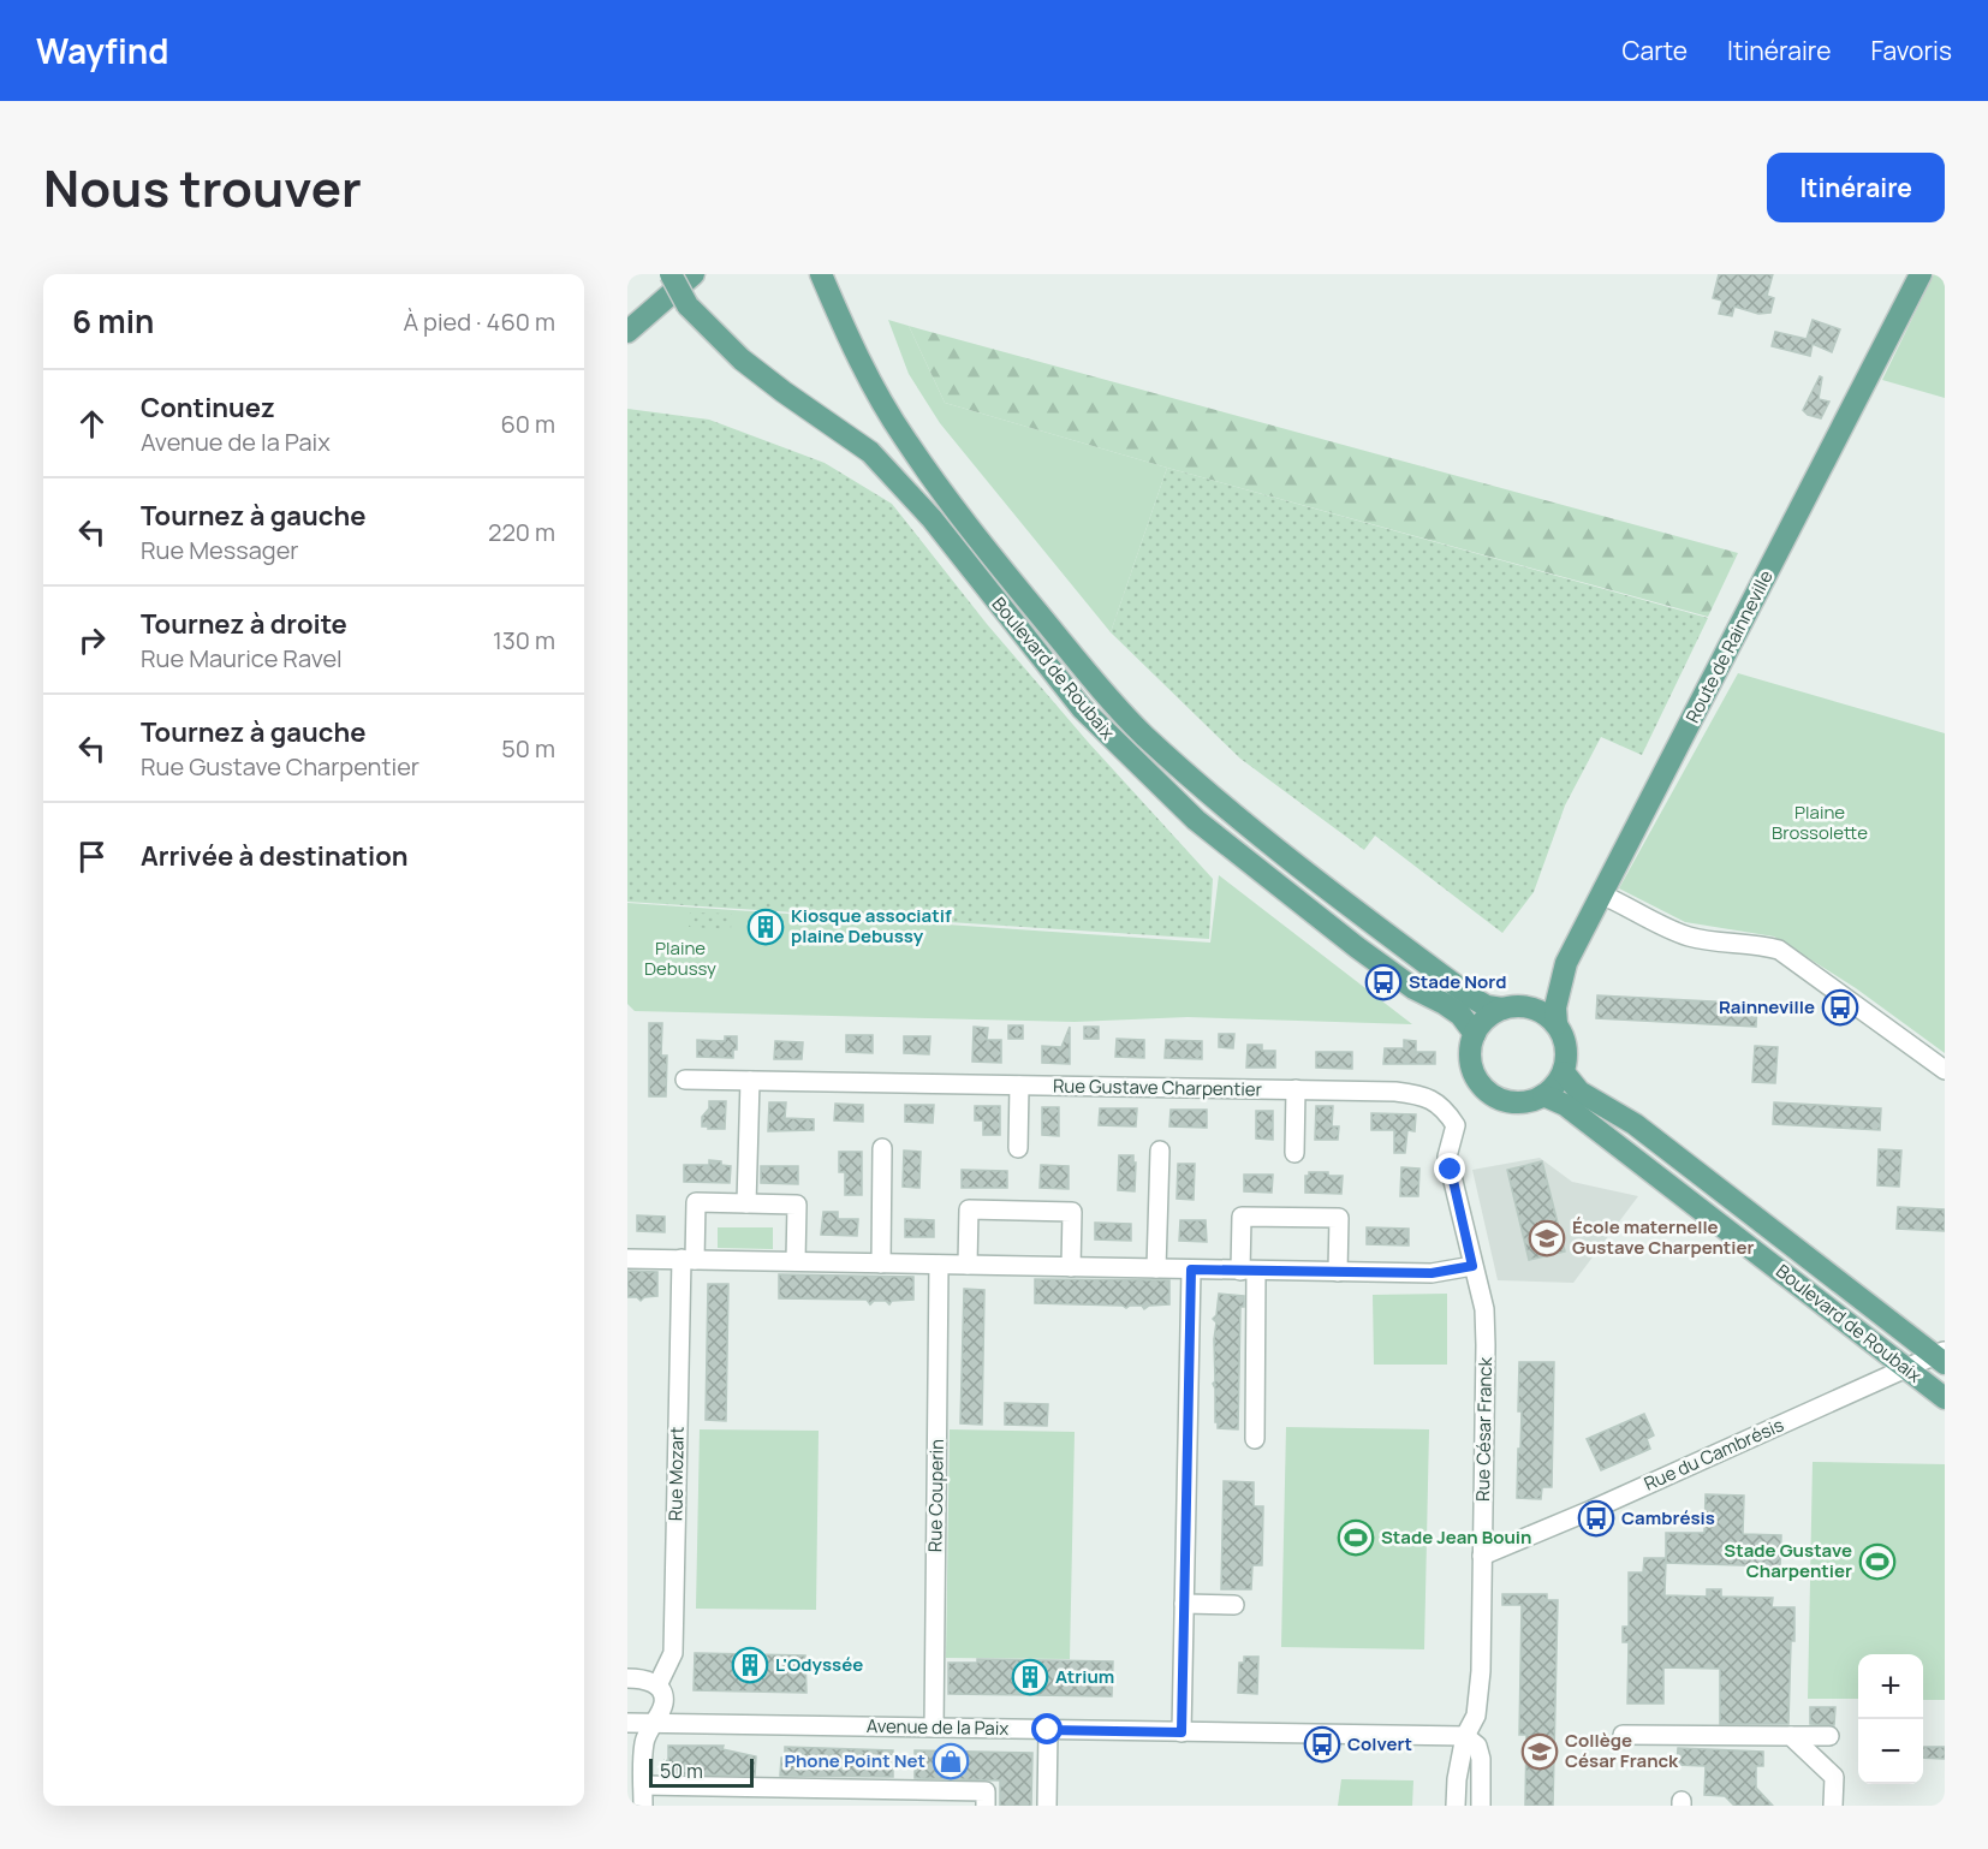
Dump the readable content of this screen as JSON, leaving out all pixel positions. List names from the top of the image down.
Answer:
{
  "streets": {
    "main road": ["Route de Rainneville", "Boulevard de Roubaix"],
    "street": [
      "Rue Gustave Charpentier",
      "Rue César Franck",
      "Rue du Cambrésis",
      "Rue Mozart",
      "Rue Couperin",
      "Avenue de la Paix"
    ]
  },
  "crossings": [
    ["Route de Rainneville", "Boulevard de Roubaix"],
    ["Boulevard de Roubaix", "Rue du Cambrésis"],
    ["Rue Gustave Charpentier", "Rue César Franck"],
    ["Rue César Franck", "Rue du Cambrésis"],
    ["Rue César Franck", "Avenue de la Paix"],
    ["Rue Couperin", "Avenue de la Paix"]
  ],
  "parks": ["Plaine Brossolette", "Plaine Debussy"],
  "places": {
    "building": ["Kiosque associatif plaine Debussy", "L'Odyssée", "Atrium"],
    "bus stop": [
      "Stade Nord",
      "Rainneville",
      "Cambrésis",
      "Colvert"
    ],
    "school or university": ["École maternelle Gustave Charpentier", "Collège César Franck"],
    "sports": ["Stade Jean Bouin", "Stade Gustave Charpentier"],
    "shop": ["Phone Point Net"]
  },
  "scale_bar": "50 m",
  "page": {
    "header": "Wayfind",
    "nav": ["Carte", "Itinéraire", "Favoris"],
    "title": "Nous trouver",
    "buttons": "Itinéraire",
    "heading": ["6 min", "À pied · 460 m"],
    "list": [
      ["Continuez", "Avenue de la Paix", "60 m"],
      ["Tournez à gauche", "Rue Messager", "220 m"],
      ["Tournez à droite", "Rue Maurice Ravel", "130 m"],
      ["Tournez à gauche", "Rue Gustave Charpentier", "50 m"],
      "Arrivée à destination"
    ],
    "map_buttons": ["+", "−"],
    "scale": "50 m"
  }
}
